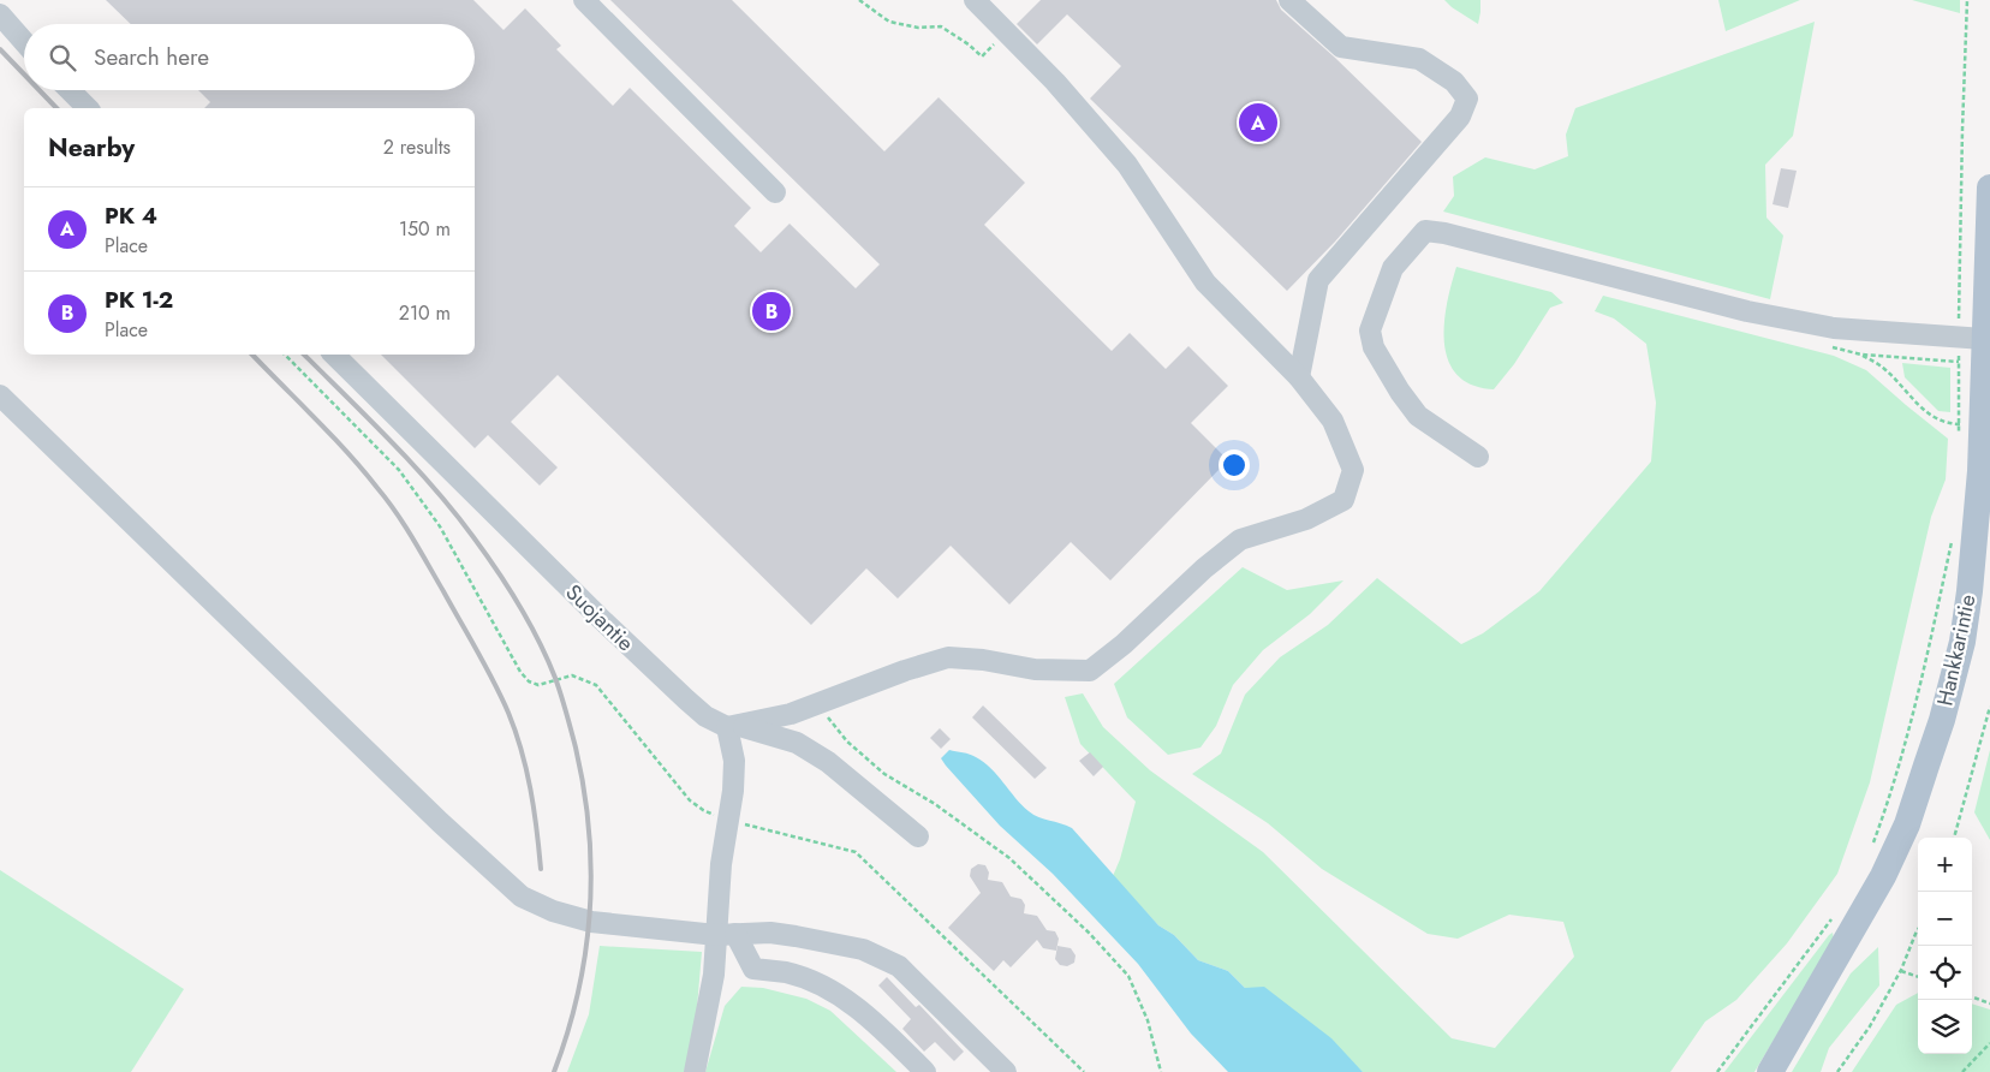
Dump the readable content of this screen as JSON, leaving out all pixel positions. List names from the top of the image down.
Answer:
{
  "streets": {
    "main road": ["Hankkarintie"],
    "lane": ["Suojantie"]
  },
  "page": {
    "search": "Search here",
    "pins": ["A", "B"],
    "heading": ["Nearby", "2 results"],
    "list": [
      {
        "mark": "A",
        "name": "PK 4",
        "note": "Place",
        "value": "150 m"
      },
      {
        "mark": "B",
        "name": "PK 1-2",
        "note": "Place",
        "value": "210 m"
      }
    ],
    "map_buttons": ["+", "−"]
  }
}
